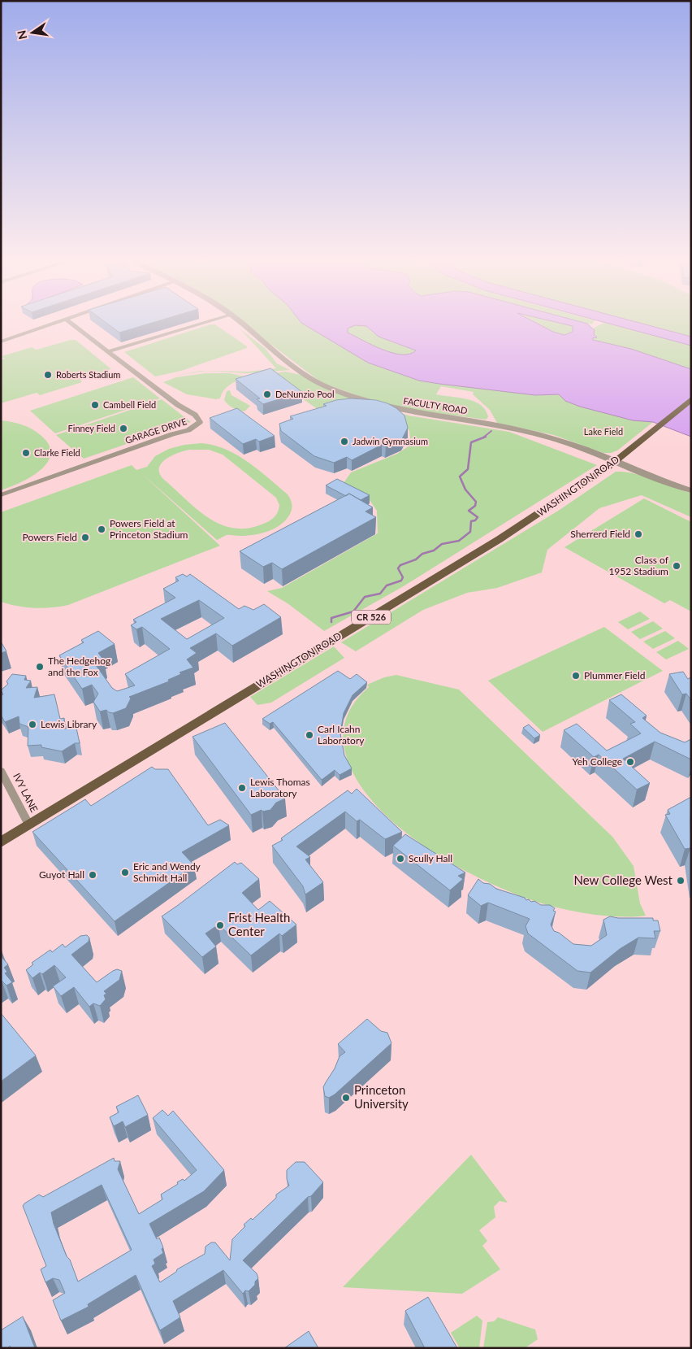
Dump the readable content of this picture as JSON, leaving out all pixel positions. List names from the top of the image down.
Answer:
{
  "streets": {
    "main road": ["WASHINGTON ROAD", "CR 526"],
    "street": ["FACULTY ROAD", "GARAGE DRIVE", "IVY LANE"]
  },
  "crossings": [
    ["FACULTY ROAD", "WASHINGTON ROAD"],
    ["WASHINGTON ROAD", "IVY LANE"]
  ],
  "parks": ["Lake Field"],
  "places": [
    "Roberts Stadium",
    "DeNunzio Pool",
    "Cambell Field",
    "Finney Field",
    "Jadwin Gymnasium",
    "Clarke Field",
    "Powers Field at Princeton Stadium",
    "Sherrerd Field",
    "Powers Field",
    "Class of 1952 Stadium",
    "The Hedgehog and the Fox",
    "Plummer Field",
    "Lewis Library",
    "Carl Icahn Laboratory",
    "Yeh College",
    "Lewis Thomas Laboratory",
    "Scully Hall",
    "Eric and Wendy Schmidt Hall",
    "Guyot Hall",
    "New College West",
    "Frist Health Center",
    "Princeton University"
  ],
  "north": "left"
}
